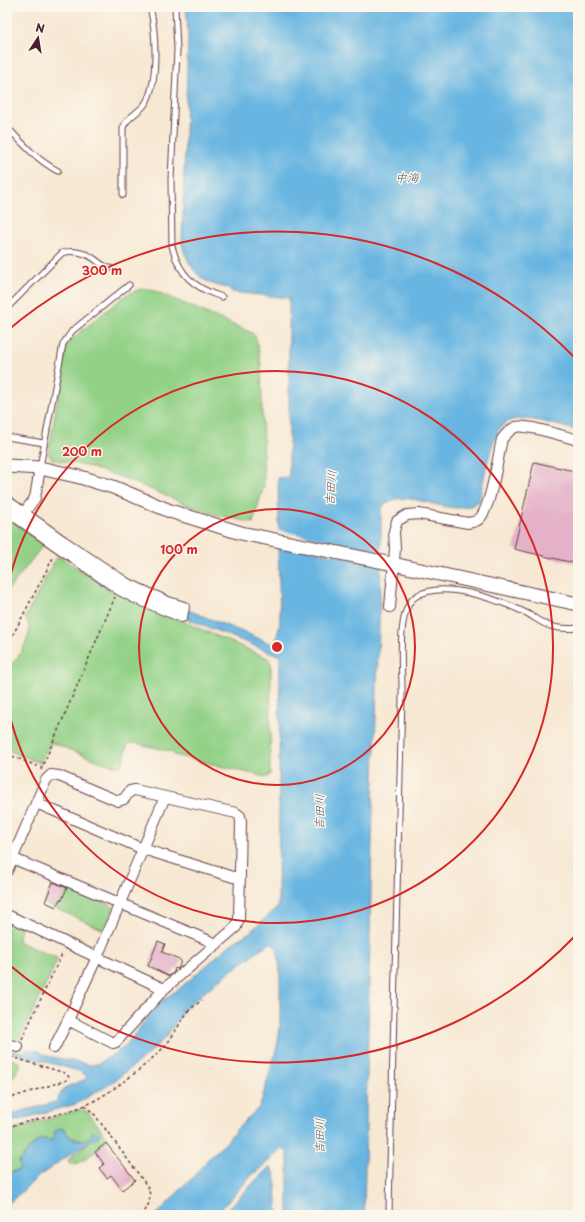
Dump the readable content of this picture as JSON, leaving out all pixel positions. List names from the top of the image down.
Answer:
{
  "water": ["中海", "吉田川"],
  "north": "top",
  "rings": ["300 m", "200 m", "100 m"]
}
